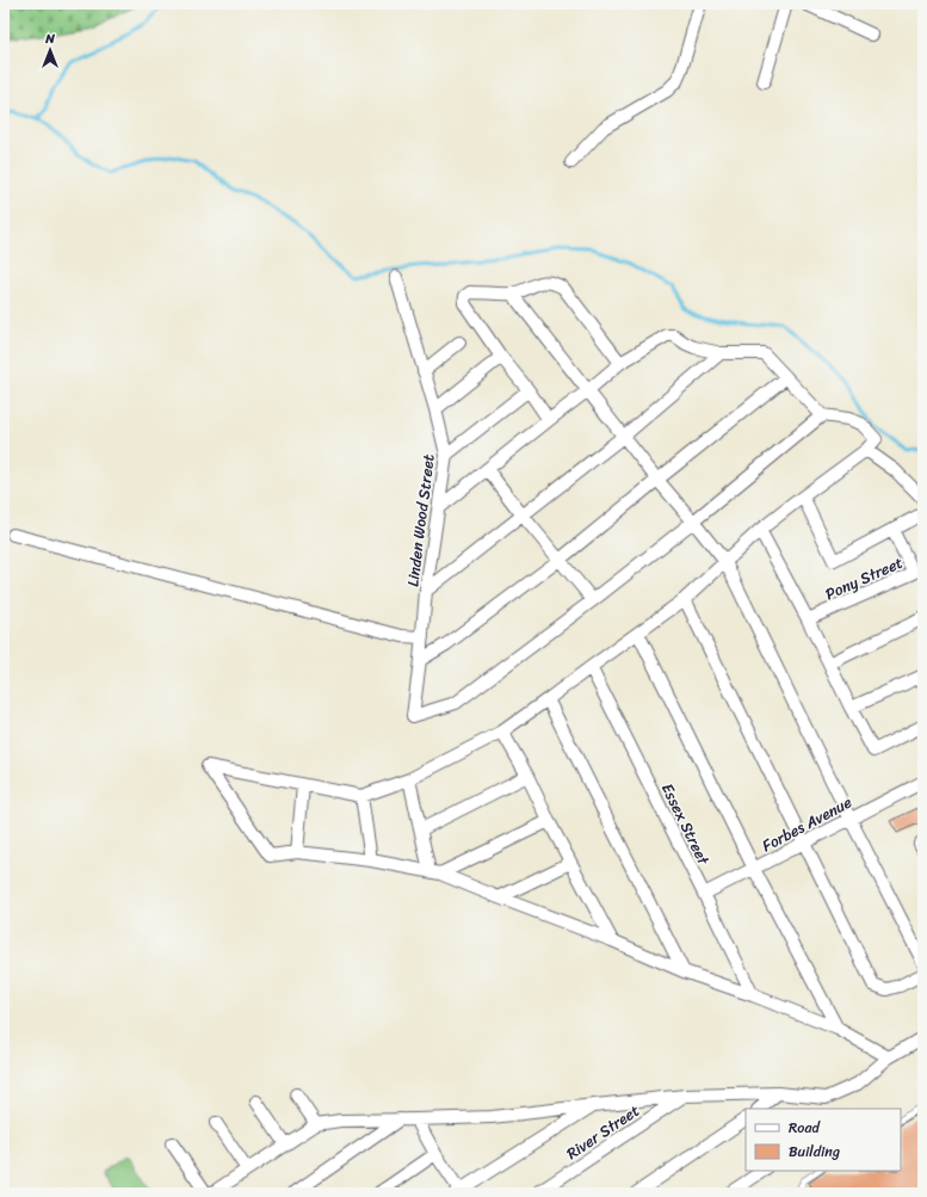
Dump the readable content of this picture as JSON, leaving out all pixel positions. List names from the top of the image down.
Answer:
{
  "streets": {
    "street": [
      "Linden Wood Street",
      "Pony Street",
      "Essex Street",
      "Forbes Avenue",
      "River Street"
    ]
  },
  "crossings": [
    ["Essex Street", "Forbes Avenue"]
  ],
  "legend": ["Road", "Building"],
  "north": "top"
}
